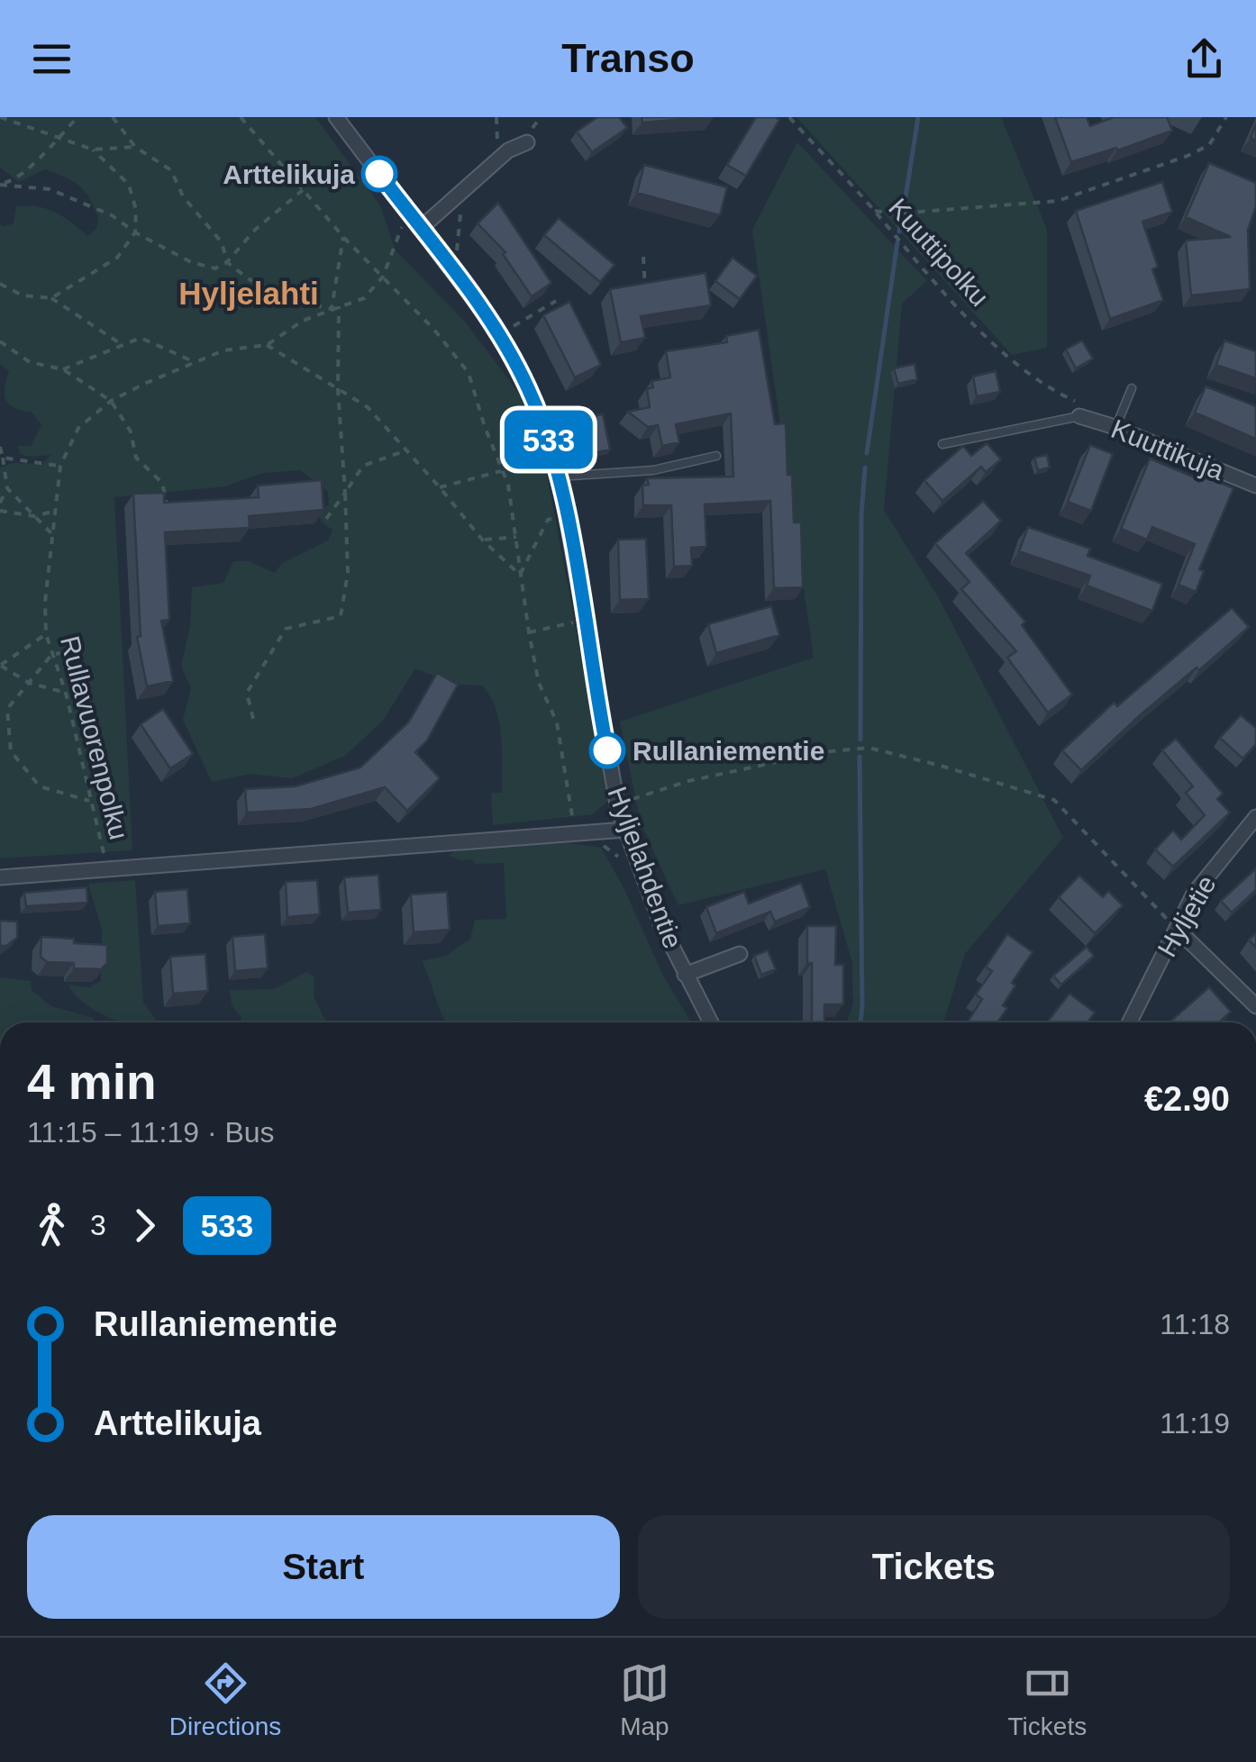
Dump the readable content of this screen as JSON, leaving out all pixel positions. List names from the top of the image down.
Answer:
{
  "streets": {
    "street": ["Kuuttikuja", "Hyljelahdentie", "Hyljetie"],
    "path": ["Kuuttipolku", "Rullavuorenpolku"]
  },
  "districts": ["Hyljelahti"],
  "places": ["Arttelikuja", "Rullaniementie"],
  "lines": ["bus line 533"],
  "page": {
    "header": "Transo",
    "on_map": "533",
    "heading": ["4 min", "11:15 – 11:19 · Bus", "€2.90"],
    "legs": ["3", "533"],
    "list": [
      {
        "name": "Rullaniementie",
        "value": "11:18"
      },
      {
        "name": "Arttelikuja",
        "value": "11:19"
      }
    ],
    "buttons": ["Start", "Tickets"],
    "tabs": ["Directions", "Map", "Tickets"]
  }
}
